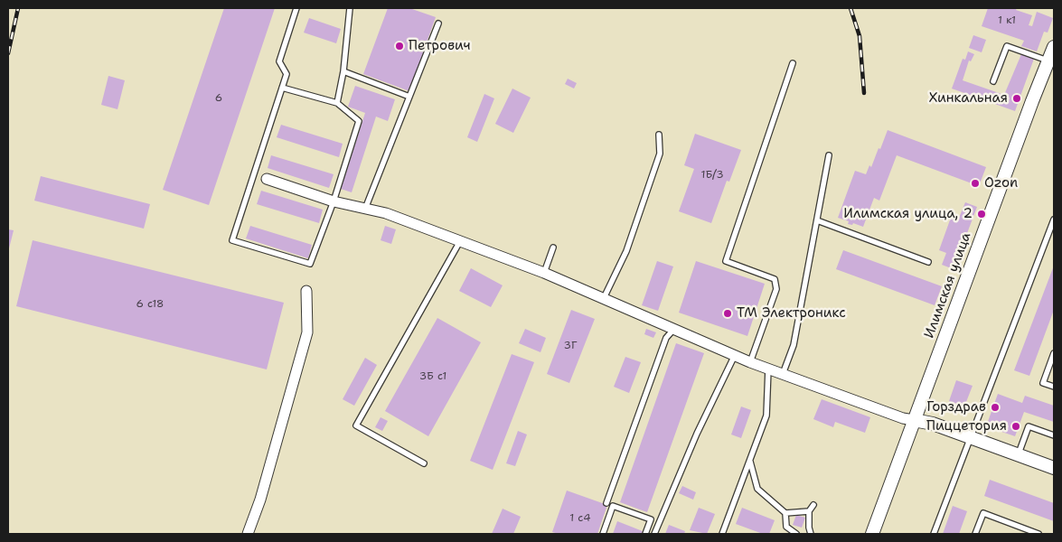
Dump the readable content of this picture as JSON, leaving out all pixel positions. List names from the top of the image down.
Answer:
{
  "streets": {
    "street": ["Илимская улица"]
  },
  "places": [
    "Петрович",
    "Хинкальная",
    "Ozon",
    "Илимская улица, 2",
    "ТМ Электроникс",
    "Горздрав",
    "Пиццетория"
  ],
  "house_numbers": [
    "1 к1",
    "6",
    "1Б/3",
    "6 с18",
    "3Г",
    "3Б с1",
    "1 с4"
  ]
}
